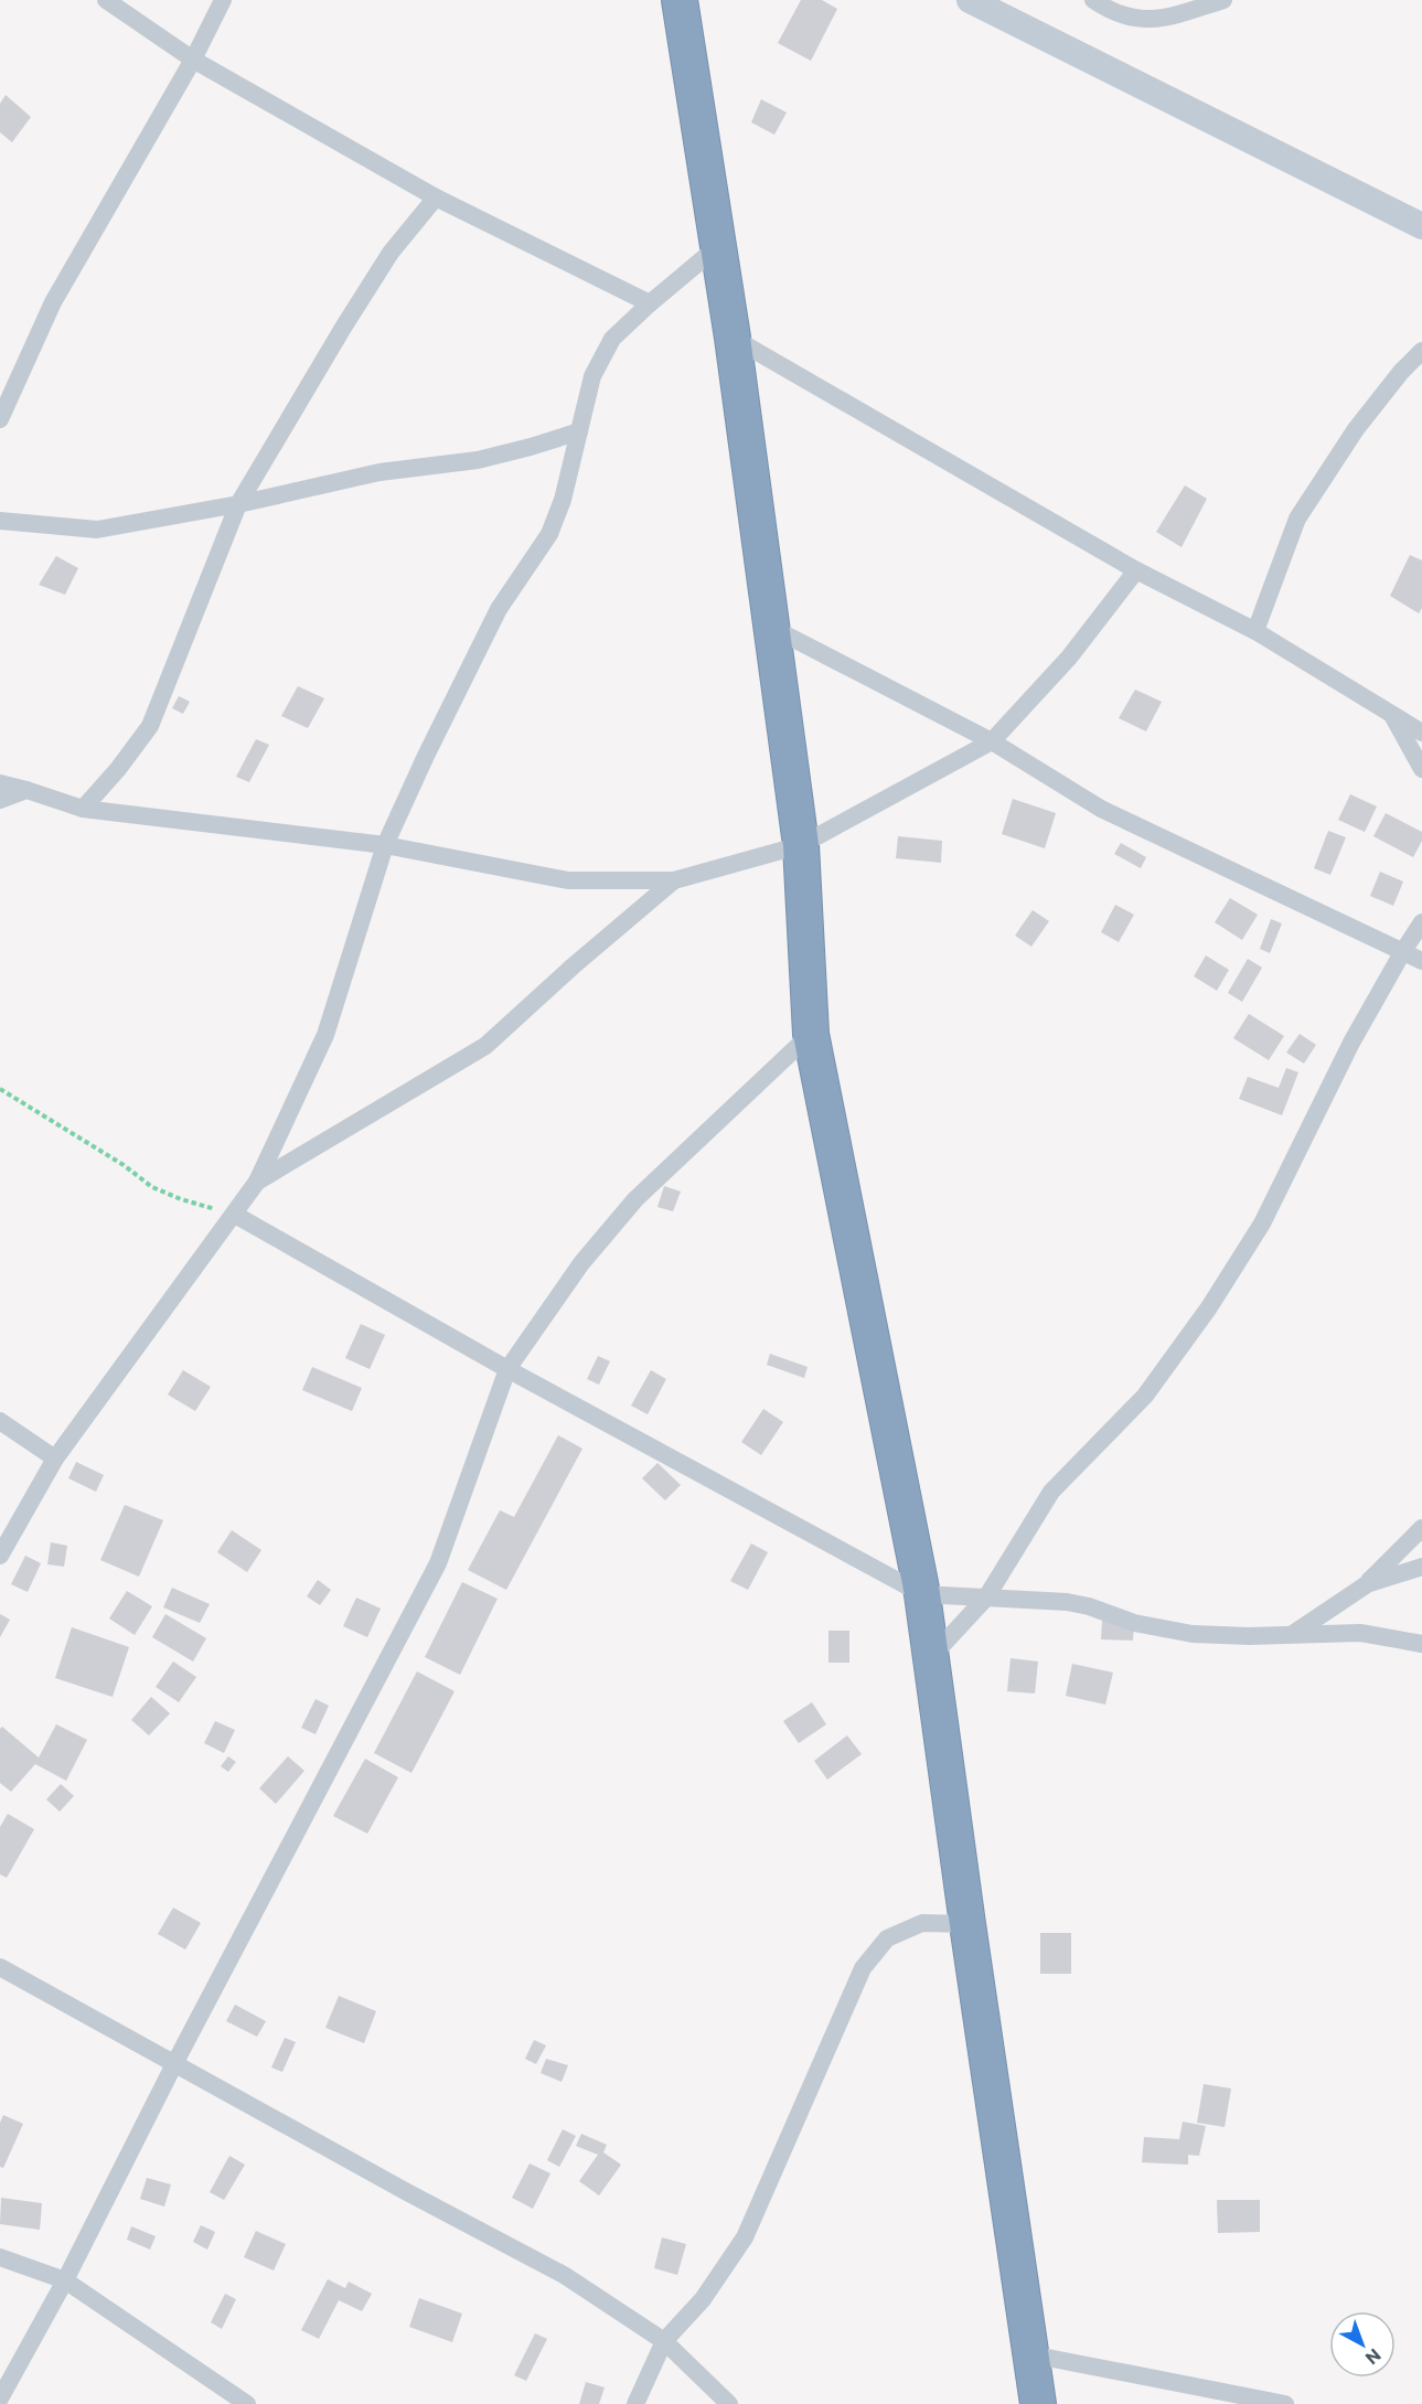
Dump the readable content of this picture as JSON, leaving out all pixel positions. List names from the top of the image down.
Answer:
{
  "north": "bottom right"
}
